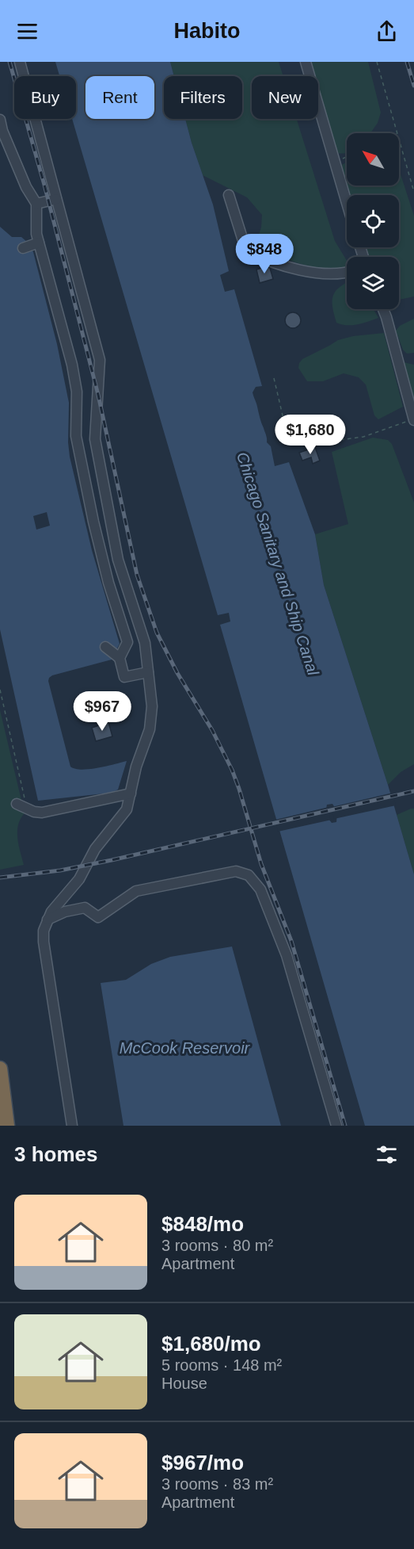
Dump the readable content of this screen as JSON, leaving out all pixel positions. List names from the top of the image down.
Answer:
{
  "water": ["Chicago Sanitary and Ship Canal", "McCook Reservoir"],
  "north": "top left",
  "page": {
    "header": "Habito",
    "chip": [
      "Buy",
      "Rent",
      "Filters",
      "New"
    ],
    "price": ["$848", "$1,680", "$967"],
    "heading": "3 homes",
    "list": [
      {
        "name": "$848/mo",
        "note": "3 rooms · 80 m² · Apartment"
      },
      {
        "name": "$1,680/mo",
        "note": "5 rooms · 148 m² · House"
      },
      {
        "name": "$967/mo",
        "note": "3 rooms · 83 m² · Apartment"
      }
    ]
  }
}
